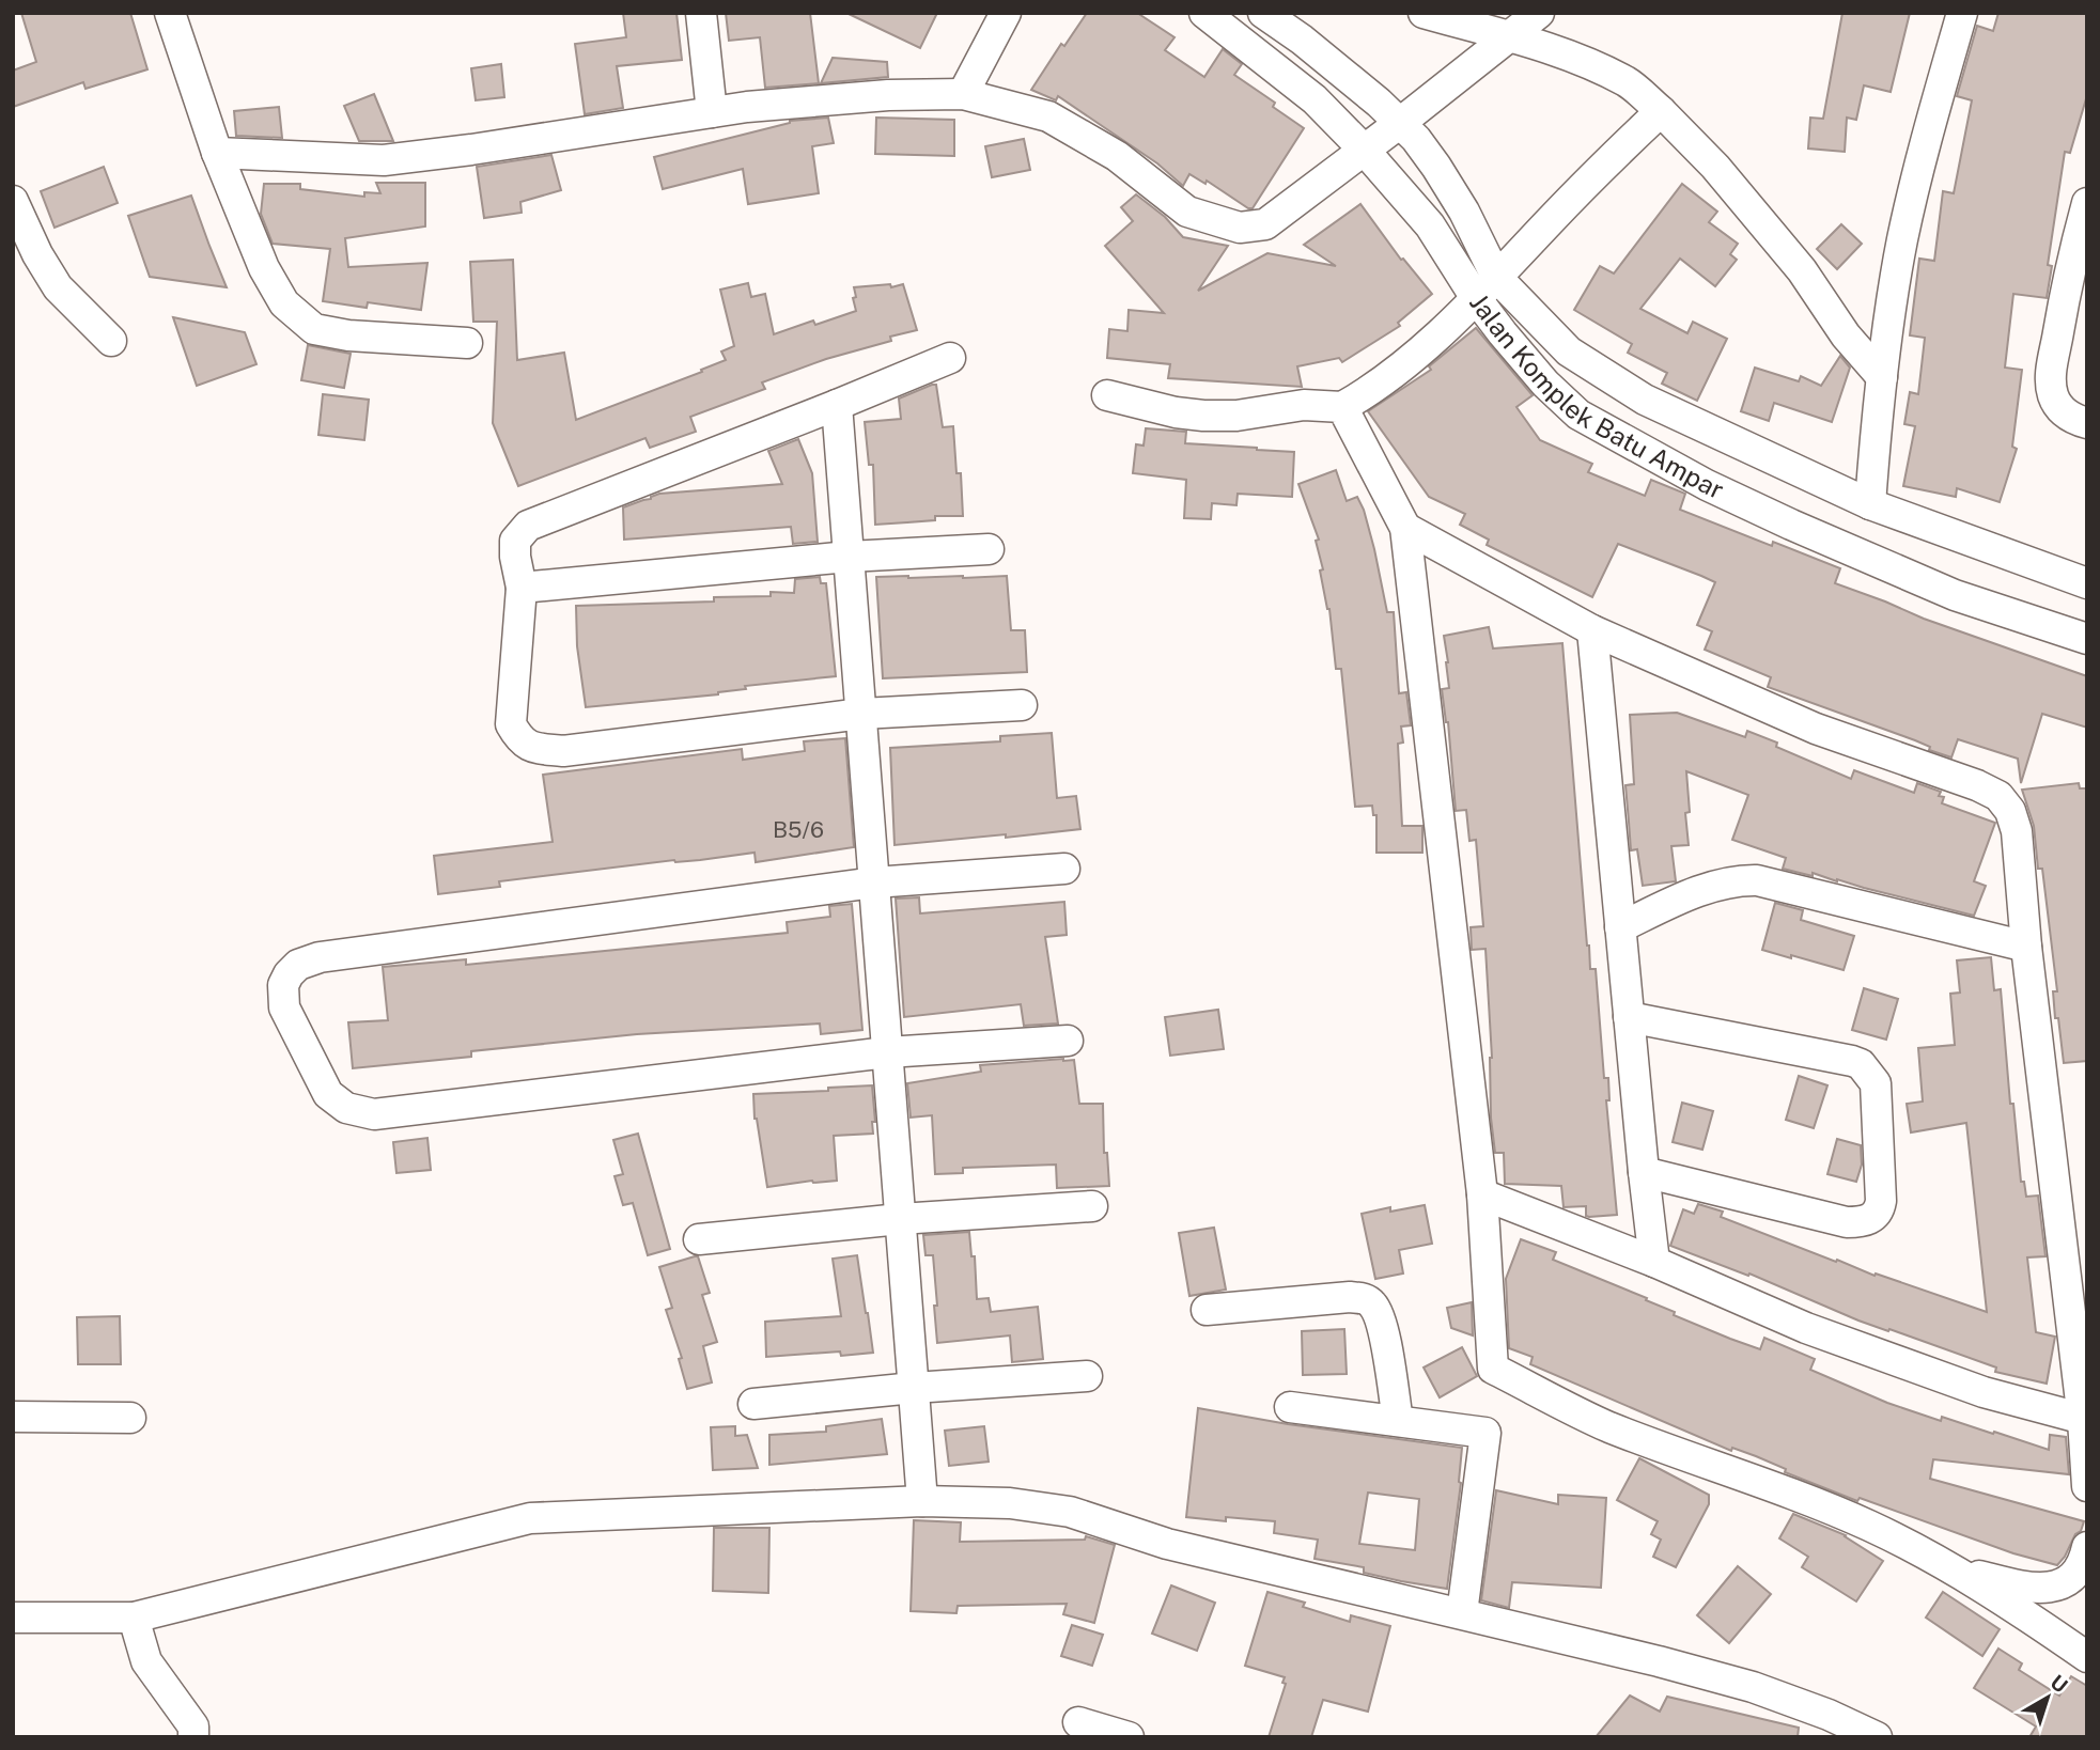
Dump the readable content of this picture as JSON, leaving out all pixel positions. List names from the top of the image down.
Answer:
{
  "streets": {
    "street": ["Jalan Komplek Batu Ampar"]
  },
  "house_numbers": ["B5/6"],
  "north": "top right"
}
